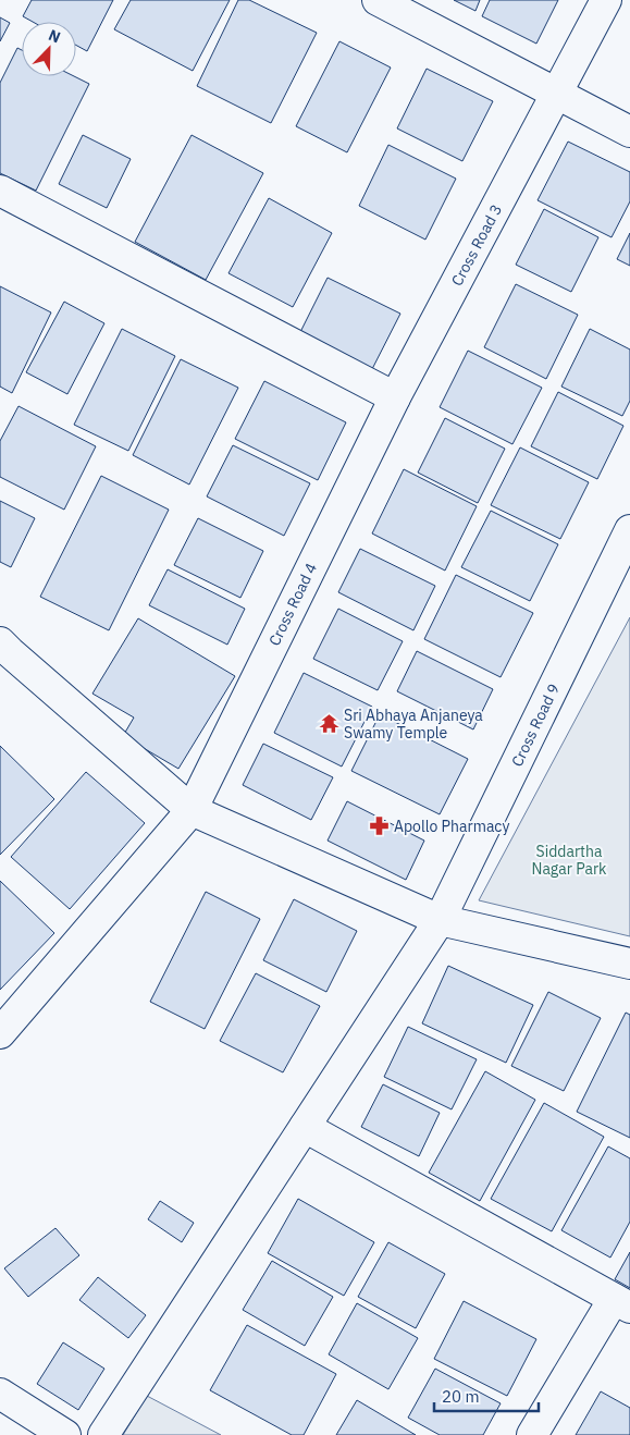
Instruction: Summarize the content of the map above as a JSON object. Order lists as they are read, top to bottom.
{
  "streets": {
    "street": ["Cross Road 3", "Cross Road 4", "Cross Road 9"]
  },
  "crossings": [
    ["Cross Road 3", "Cross Road 4"]
  ],
  "parks": ["Siddartha Nagar Park"],
  "places": {
    "temple": ["Sri Abhaya Anjaneya Swamy Temple"],
    "pharmacy": ["Apollo Pharmacy"]
  },
  "scale_bar": "20 m",
  "north": "top right"
}
